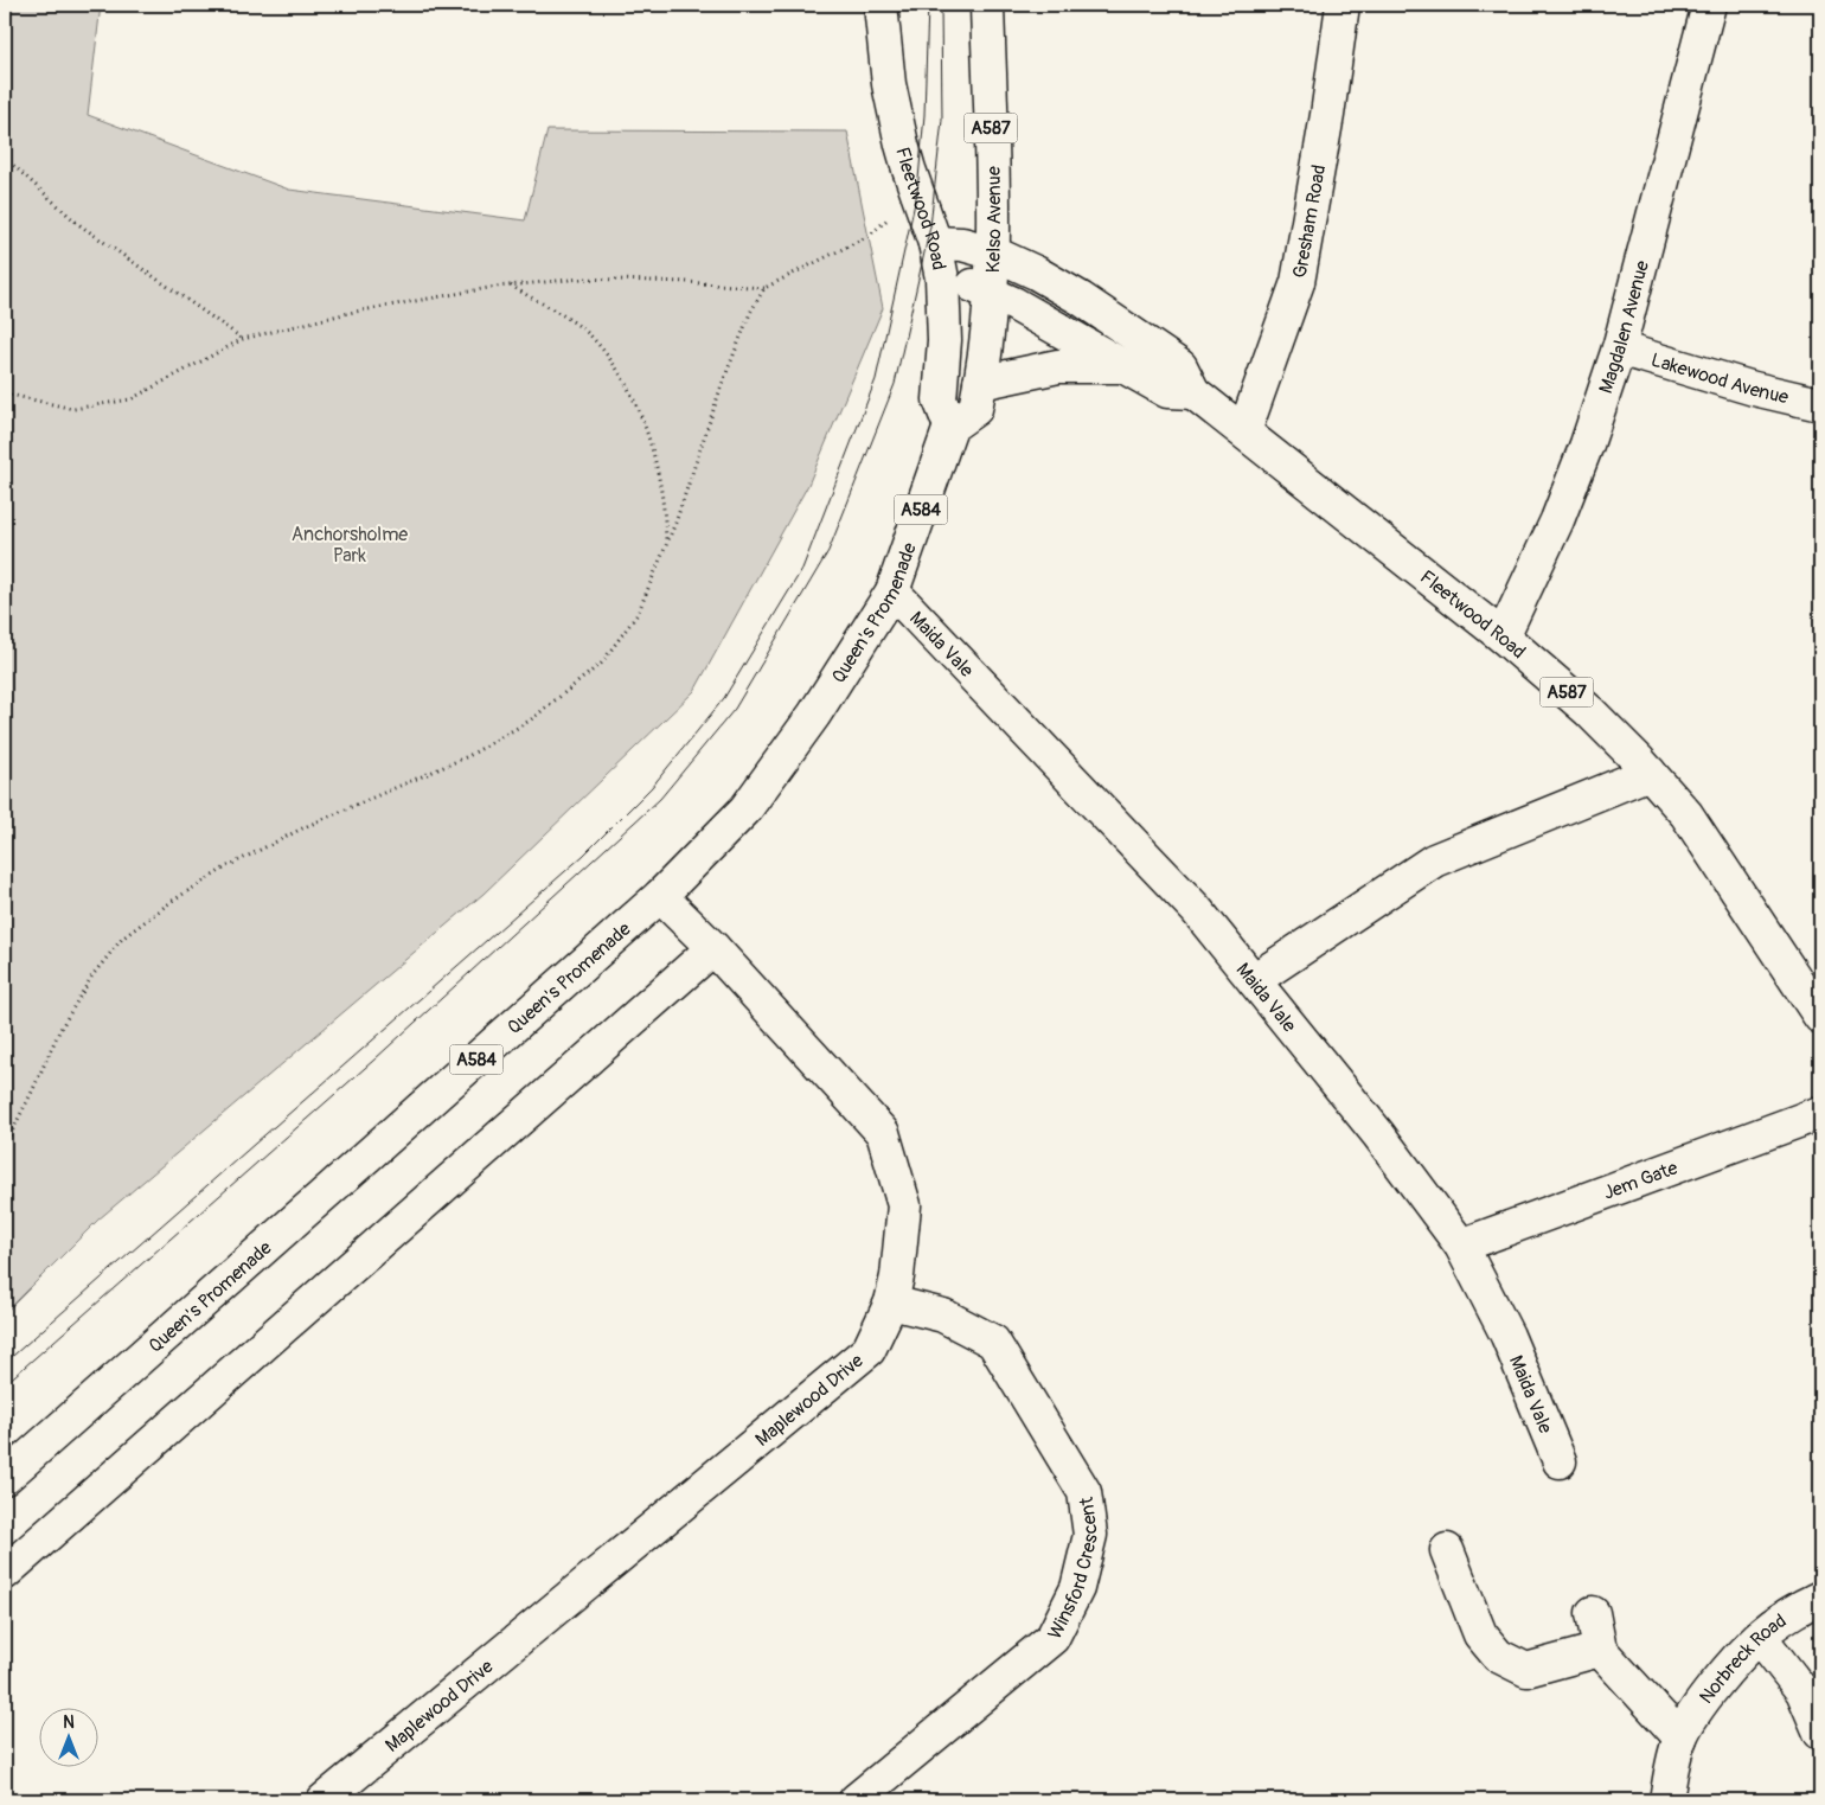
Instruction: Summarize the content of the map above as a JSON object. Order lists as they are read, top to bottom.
{
  "streets": {
    "street": [
      "A587",
      "Fleetwood Road",
      "Kelso Avenue",
      "Gresham Road",
      "Magdalen Avenue",
      "Lakewood Avenue",
      "A584",
      "Queen's Promenade",
      "Maida Vale",
      "Jem Gate",
      "Maplewood Drive",
      "Winsford Crescent",
      "Norbreck Road"
    ]
  },
  "crossings": [
    ["Fleetwood Road", "Kelso Avenue"],
    ["Fleetwood Road", "Gresham Road"],
    ["Fleetwood Road", "Magdalen Avenue"],
    ["Magdalen Avenue", "Lakewood Avenue"],
    ["Queen's Promenade", "Maida Vale"],
    ["Queen's Promenade", "Maplewood Drive"],
    ["Maida Vale", "Jem Gate"],
    ["Maplewood Drive", "Winsford Crescent"]
  ],
  "parks": ["Anchorsholme Park"],
  "north": "top"
}
